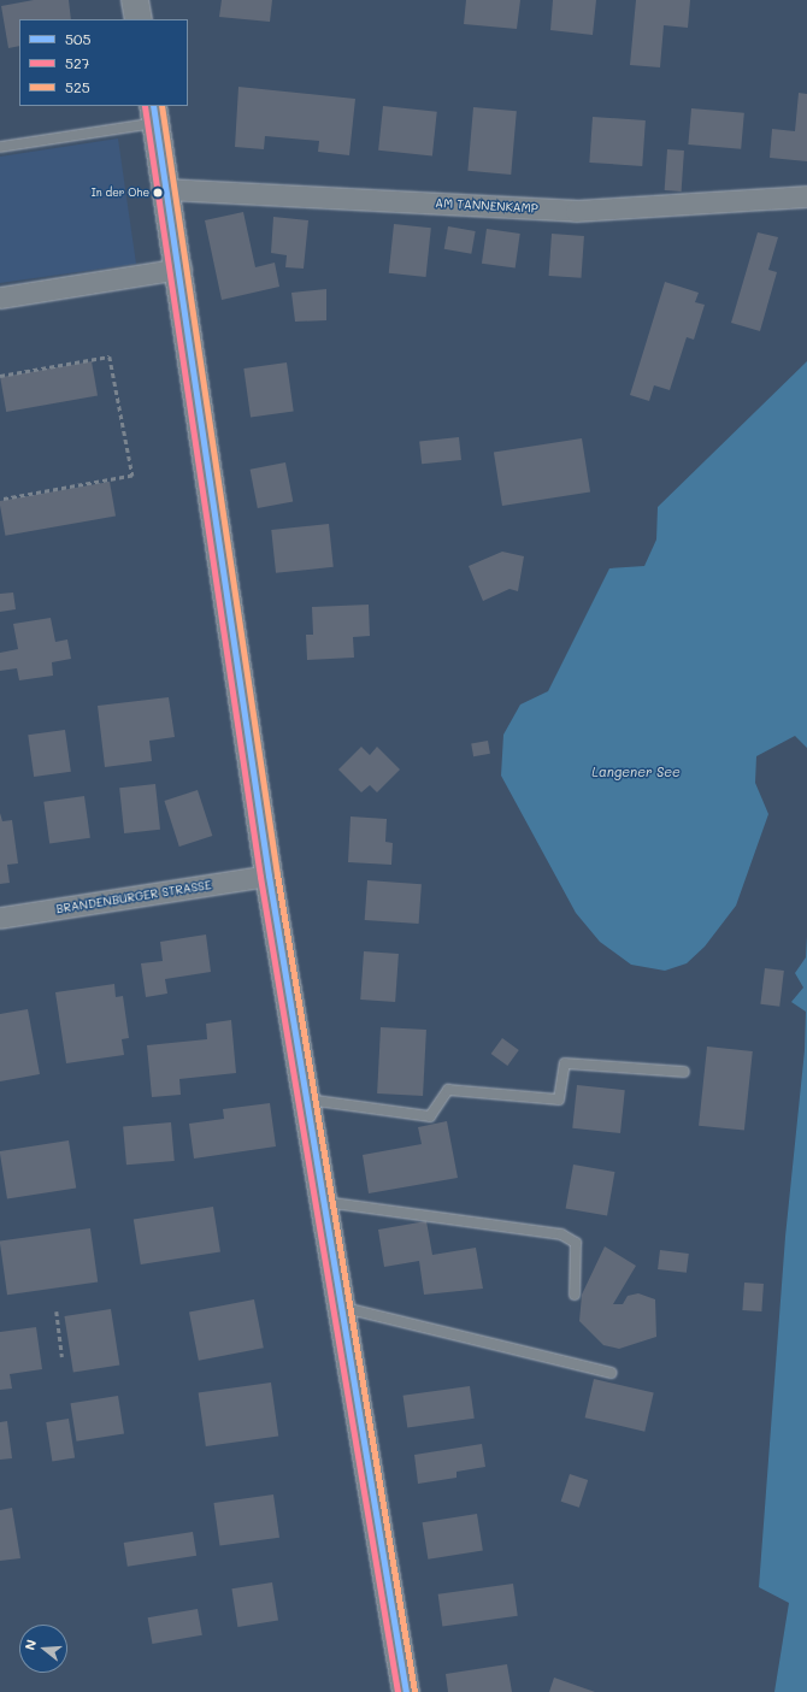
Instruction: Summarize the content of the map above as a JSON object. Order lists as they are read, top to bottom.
{
  "streets": {
    "street": ["AM TANNENKAMP", "BRANDENBURGER STRASSE"]
  },
  "water": ["Langener See"],
  "places": ["In der Ohe"],
  "lines": ["transit line 505", "transit line 527", "transit line 525"],
  "legend": ["505", "527", "525"],
  "north": "left"
}
